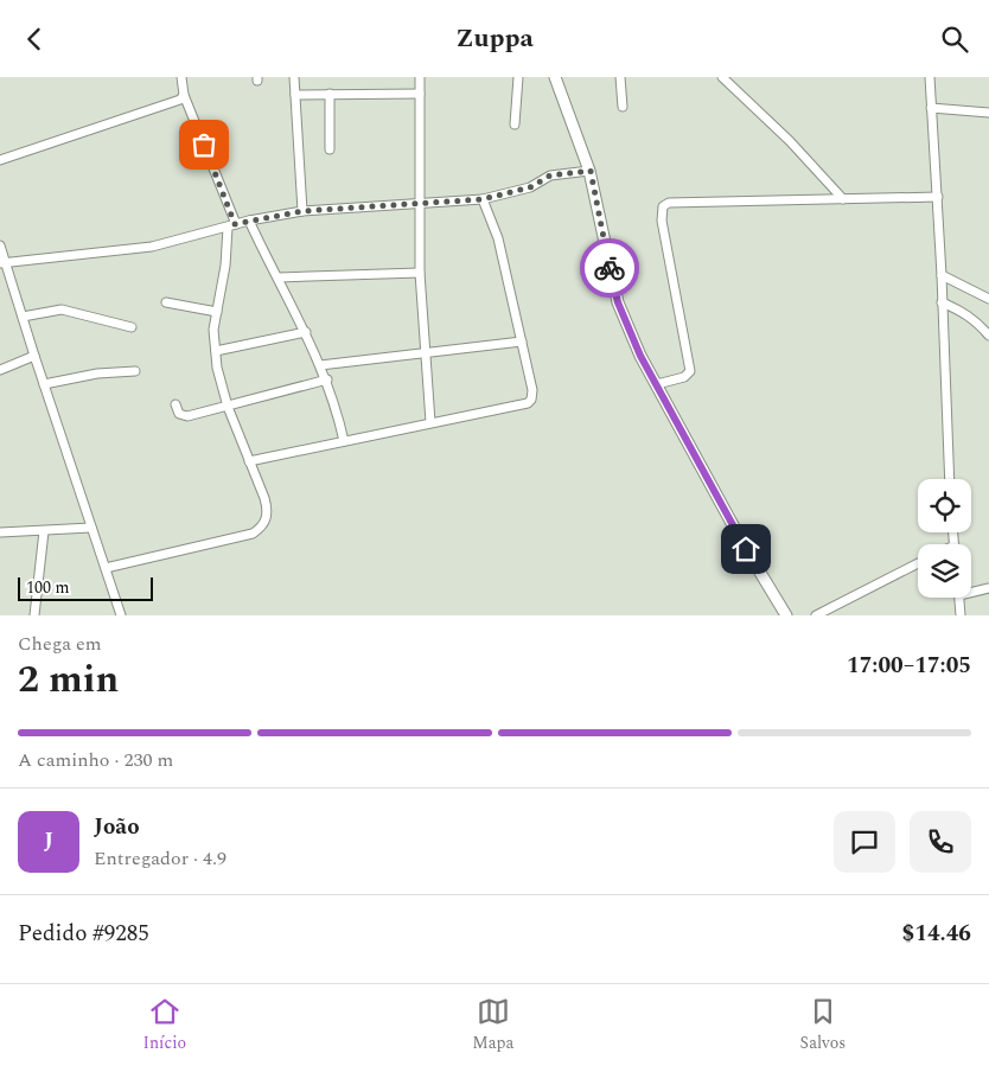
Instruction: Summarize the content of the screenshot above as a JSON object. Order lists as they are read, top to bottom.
{
  "scale_bar": "100 m",
  "page": {
    "header": "Zuppa",
    "scale": "100 m",
    "heading": ["2 min", "Chega em", "17:00–17:05"],
    "panel": [
      "João",
      "Entregador · 4.9",
      "Pedido #9285",
      "$14.46"
    ],
    "bar": "A caminho · 230 m",
    "round": "J",
    "tabs": ["Início", "Mapa", "Salvos"]
  }
}
